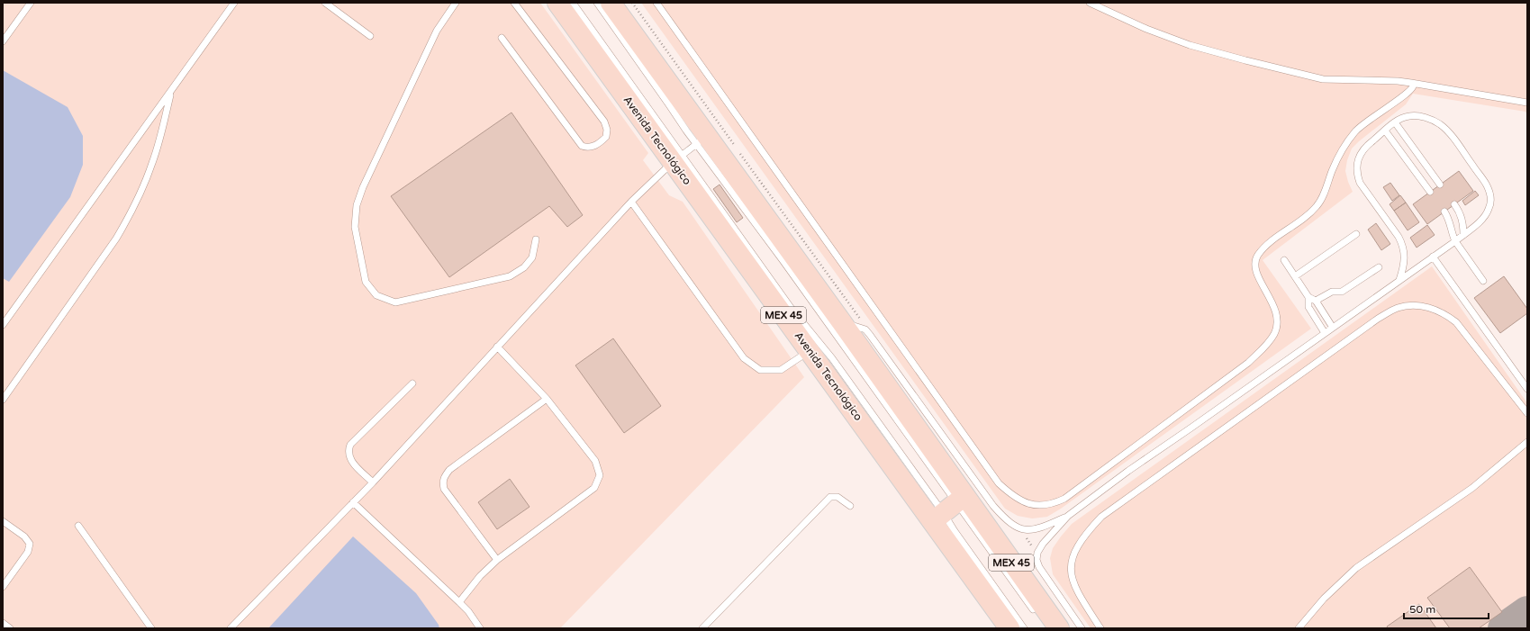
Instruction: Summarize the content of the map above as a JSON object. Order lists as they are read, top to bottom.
{
  "streets": {
    "main road": ["Avenida Tecnológico", "MEX 45"]
  },
  "scale_bar": "50 m"
}
